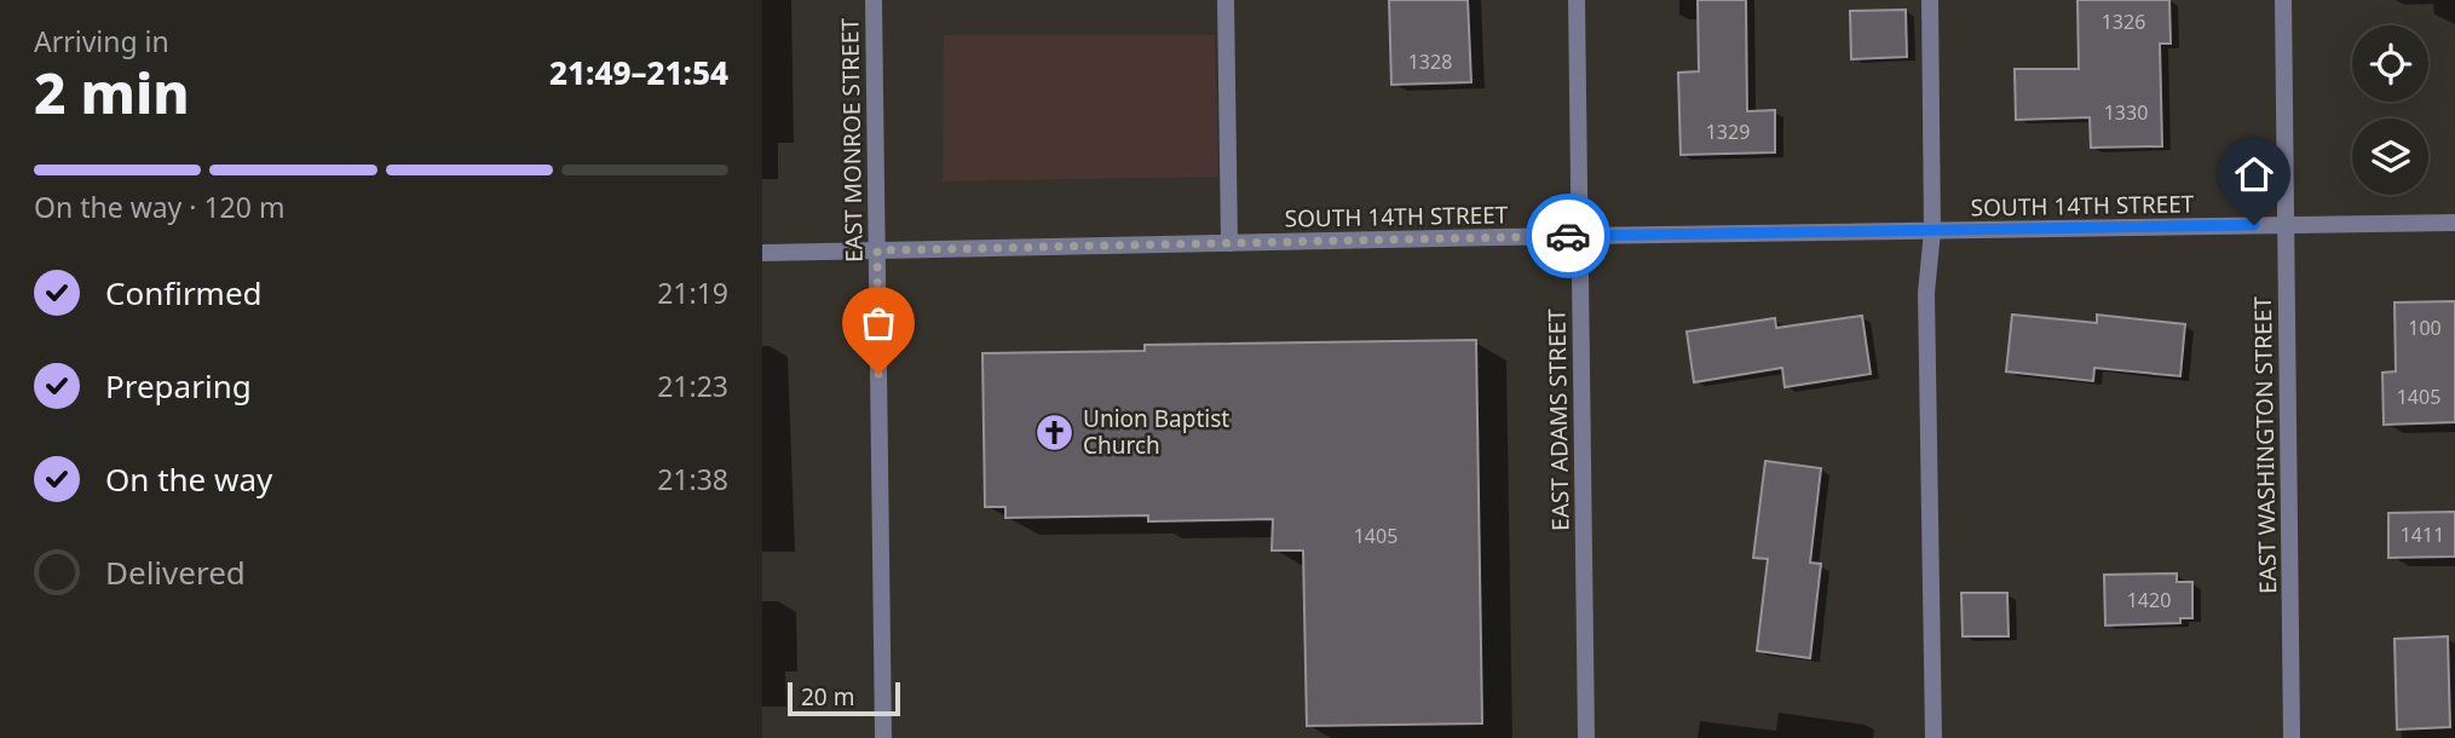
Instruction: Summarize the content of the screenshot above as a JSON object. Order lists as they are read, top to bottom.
{
  "streets": {
    "street": [
      "EAST MONROE STREET",
      "SOUTH 14TH STREET",
      "EAST ADAMS STREET",
      "EAST WASHINGTON STREET"
    ]
  },
  "crossings": [
    ["EAST MONROE STREET", "SOUTH 14TH STREET"],
    ["SOUTH 14TH STREET", "EAST ADAMS STREET"],
    ["SOUTH 14TH STREET", "EAST WASHINGTON STREET"]
  ],
  "places": {
    "church": ["Union Baptist Church"]
  },
  "house_numbers": [
    "1326",
    "1328",
    "1330",
    "1329",
    "100",
    "1405",
    "1411",
    "1405",
    "1420"
  ],
  "scale_bar": "20 m",
  "page": {
    "heading": ["2 min", "Arriving in", "21:49–21:54"],
    "bar": "On the way · 120 m",
    "list": [
      ["Confirmed", "21:19"],
      ["Preparing", "21:23"],
      ["On the way", "21:38"],
      "Delivered"
    ],
    "scale": "20 m"
  }
}
